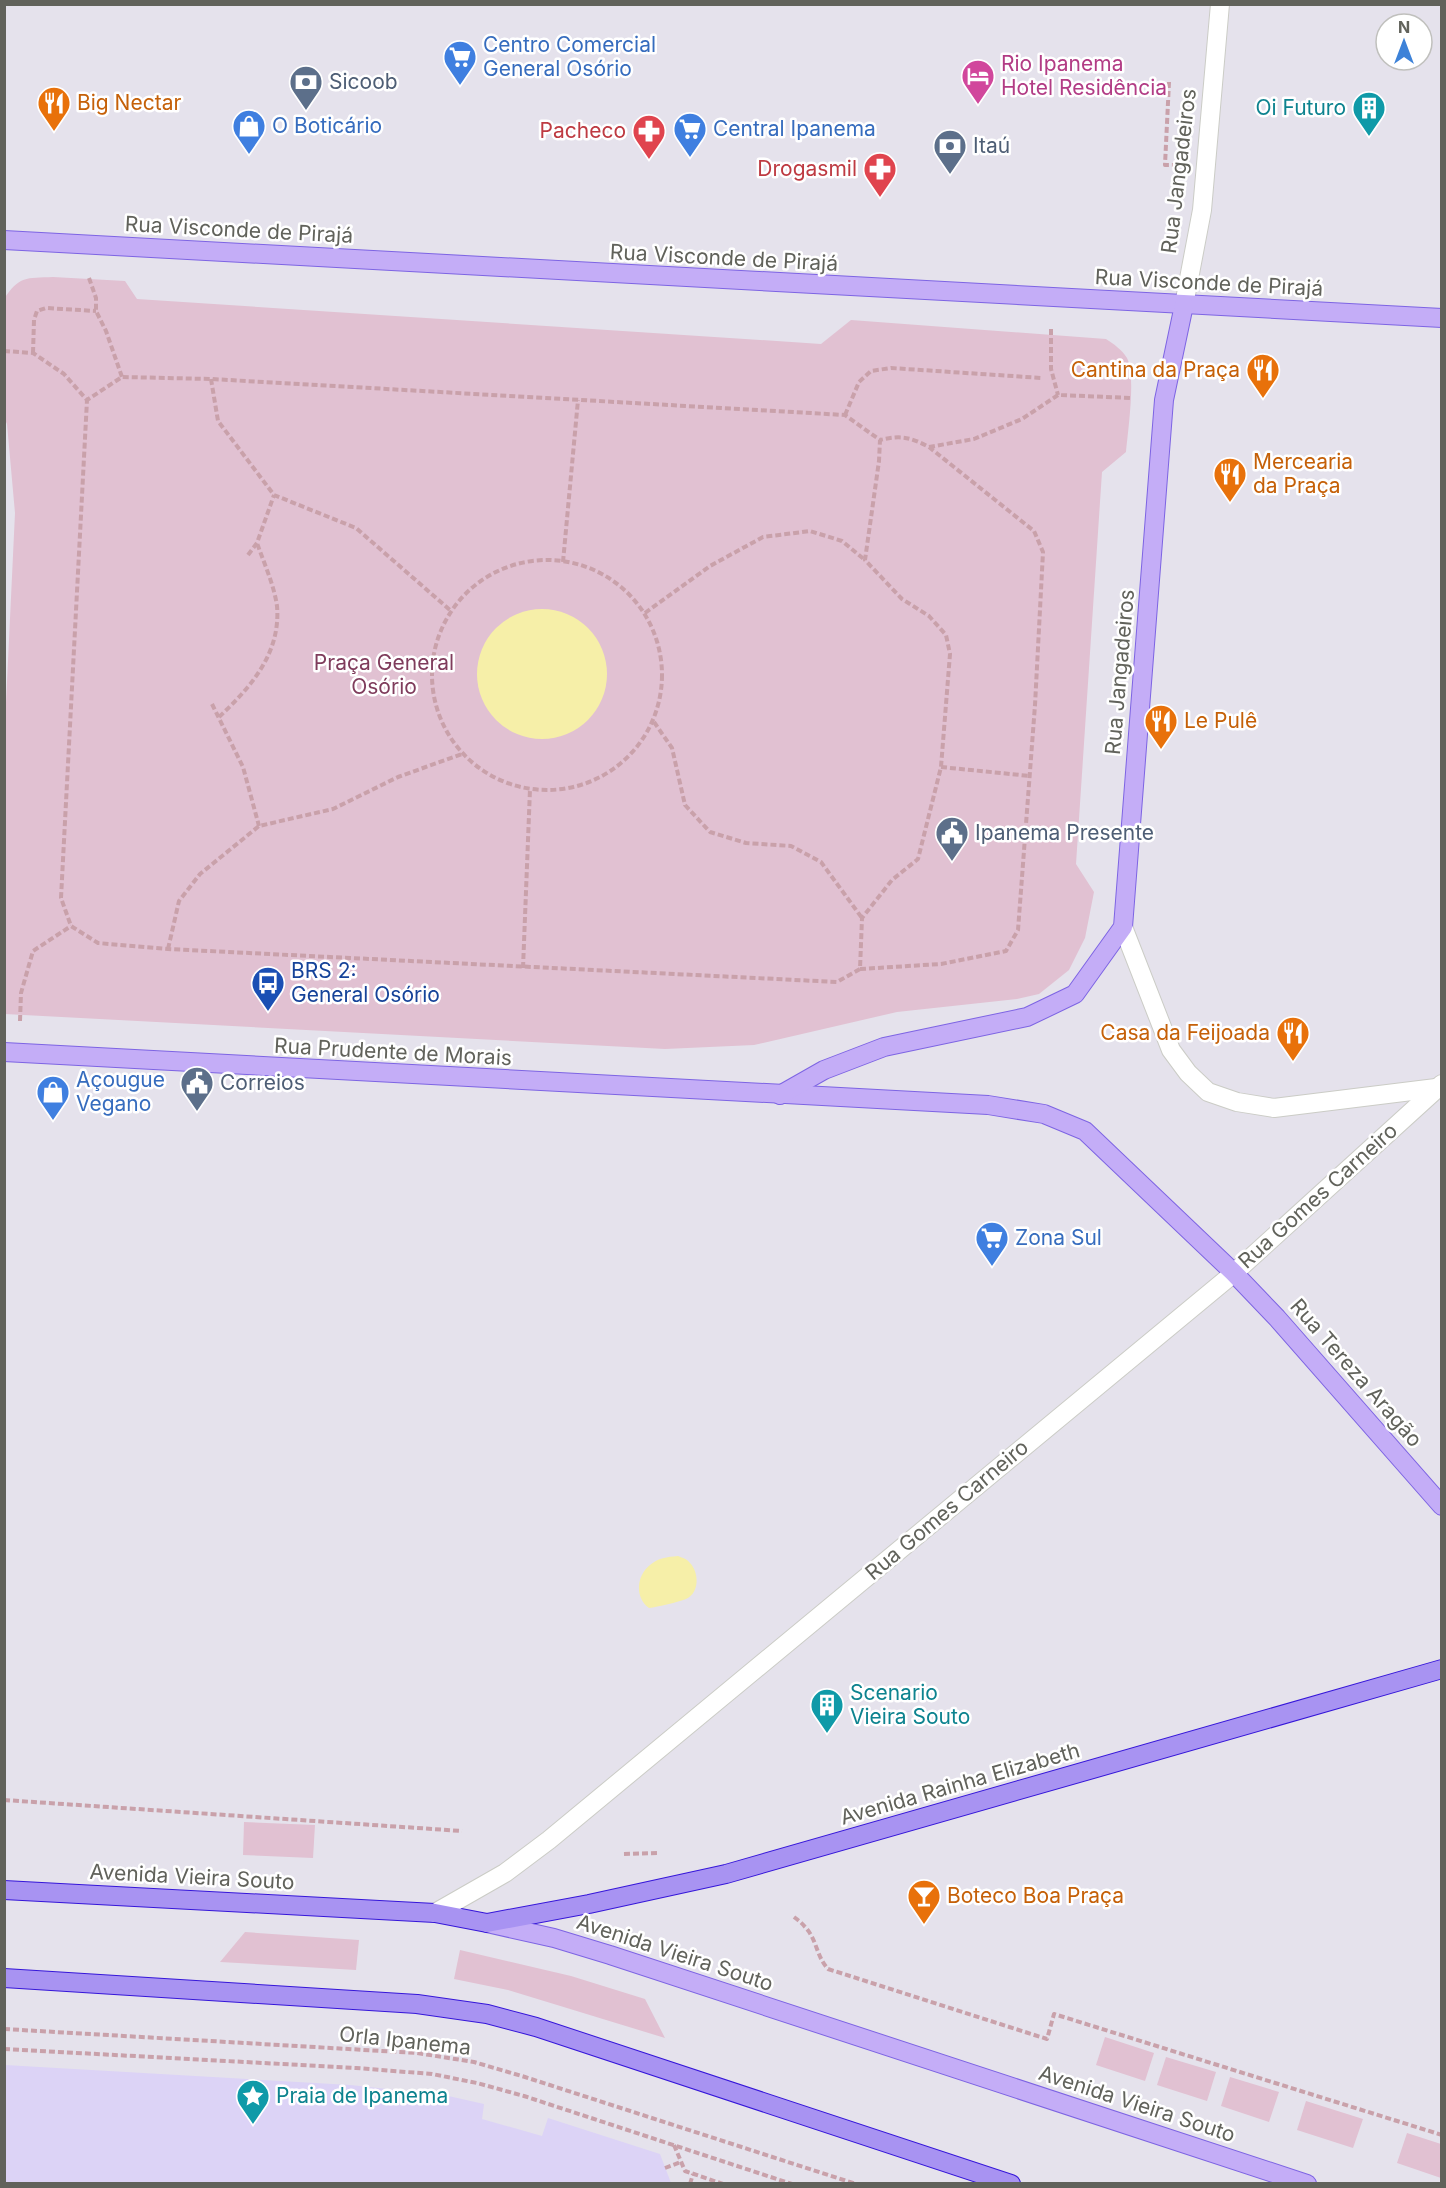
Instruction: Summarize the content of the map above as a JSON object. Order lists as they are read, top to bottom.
{
  "streets": {
    "highway": ["Avenida Rainha Elizabeth", "Avenida Vieira Souto"],
    "main road": [
      "Rua Jangadeiros",
      "Rua Visconde de Pirajá",
      "Rua Prudente de Morais",
      "Rua Tereza Aragão"
    ],
    "street": ["Rua Gomes Carneiro"],
    "path": ["Orla Ipanema"]
  },
  "crossings": [
    ["Rua Jangadeiros", "Rua Visconde de Pirajá"],
    ["Rua Jangadeiros", "Rua Gomes Carneiro"],
    ["Rua Prudente de Morais", "Rua Gomes Carneiro"],
    ["Rua Prudente de Morais", "Rua Tereza Aragão"],
    ["Rua Gomes Carneiro", "Rua Tereza Aragão"],
    ["Rua Gomes Carneiro", "Avenida Vieira Souto"],
    ["Avenida Rainha Elizabeth", "Avenida Vieira Souto"]
  ],
  "parks": ["Praça General Osório"],
  "places": {
    "supermarket": ["Centro Comercial General Osório", "Central Ipanema", "Zona Sul"],
    "hotel": ["Rio Ipanema Hotel Residência"],
    "bank": ["Sicoob", "Itaú"],
    "restaurant": [
      "Big Nectar",
      "Cantina da Praça",
      "Mercearia da Praça",
      "Le Pulê",
      "Casa da Feijoada"
    ],
    "building": ["Oi Futuro", "Scenario Vieira Souto"],
    "shop": ["O Boticário", "Açougue Vegano"],
    "pharmacy": ["Pacheco", "Drogasmil"],
    "public building": ["Ipanema Presente", "Correios"],
    "bus stop": ["BRS 2: General Osório"],
    "bar": ["Boteco Boa Praça"],
    "place": ["Praia de Ipanema"]
  },
  "north": "top"
}
